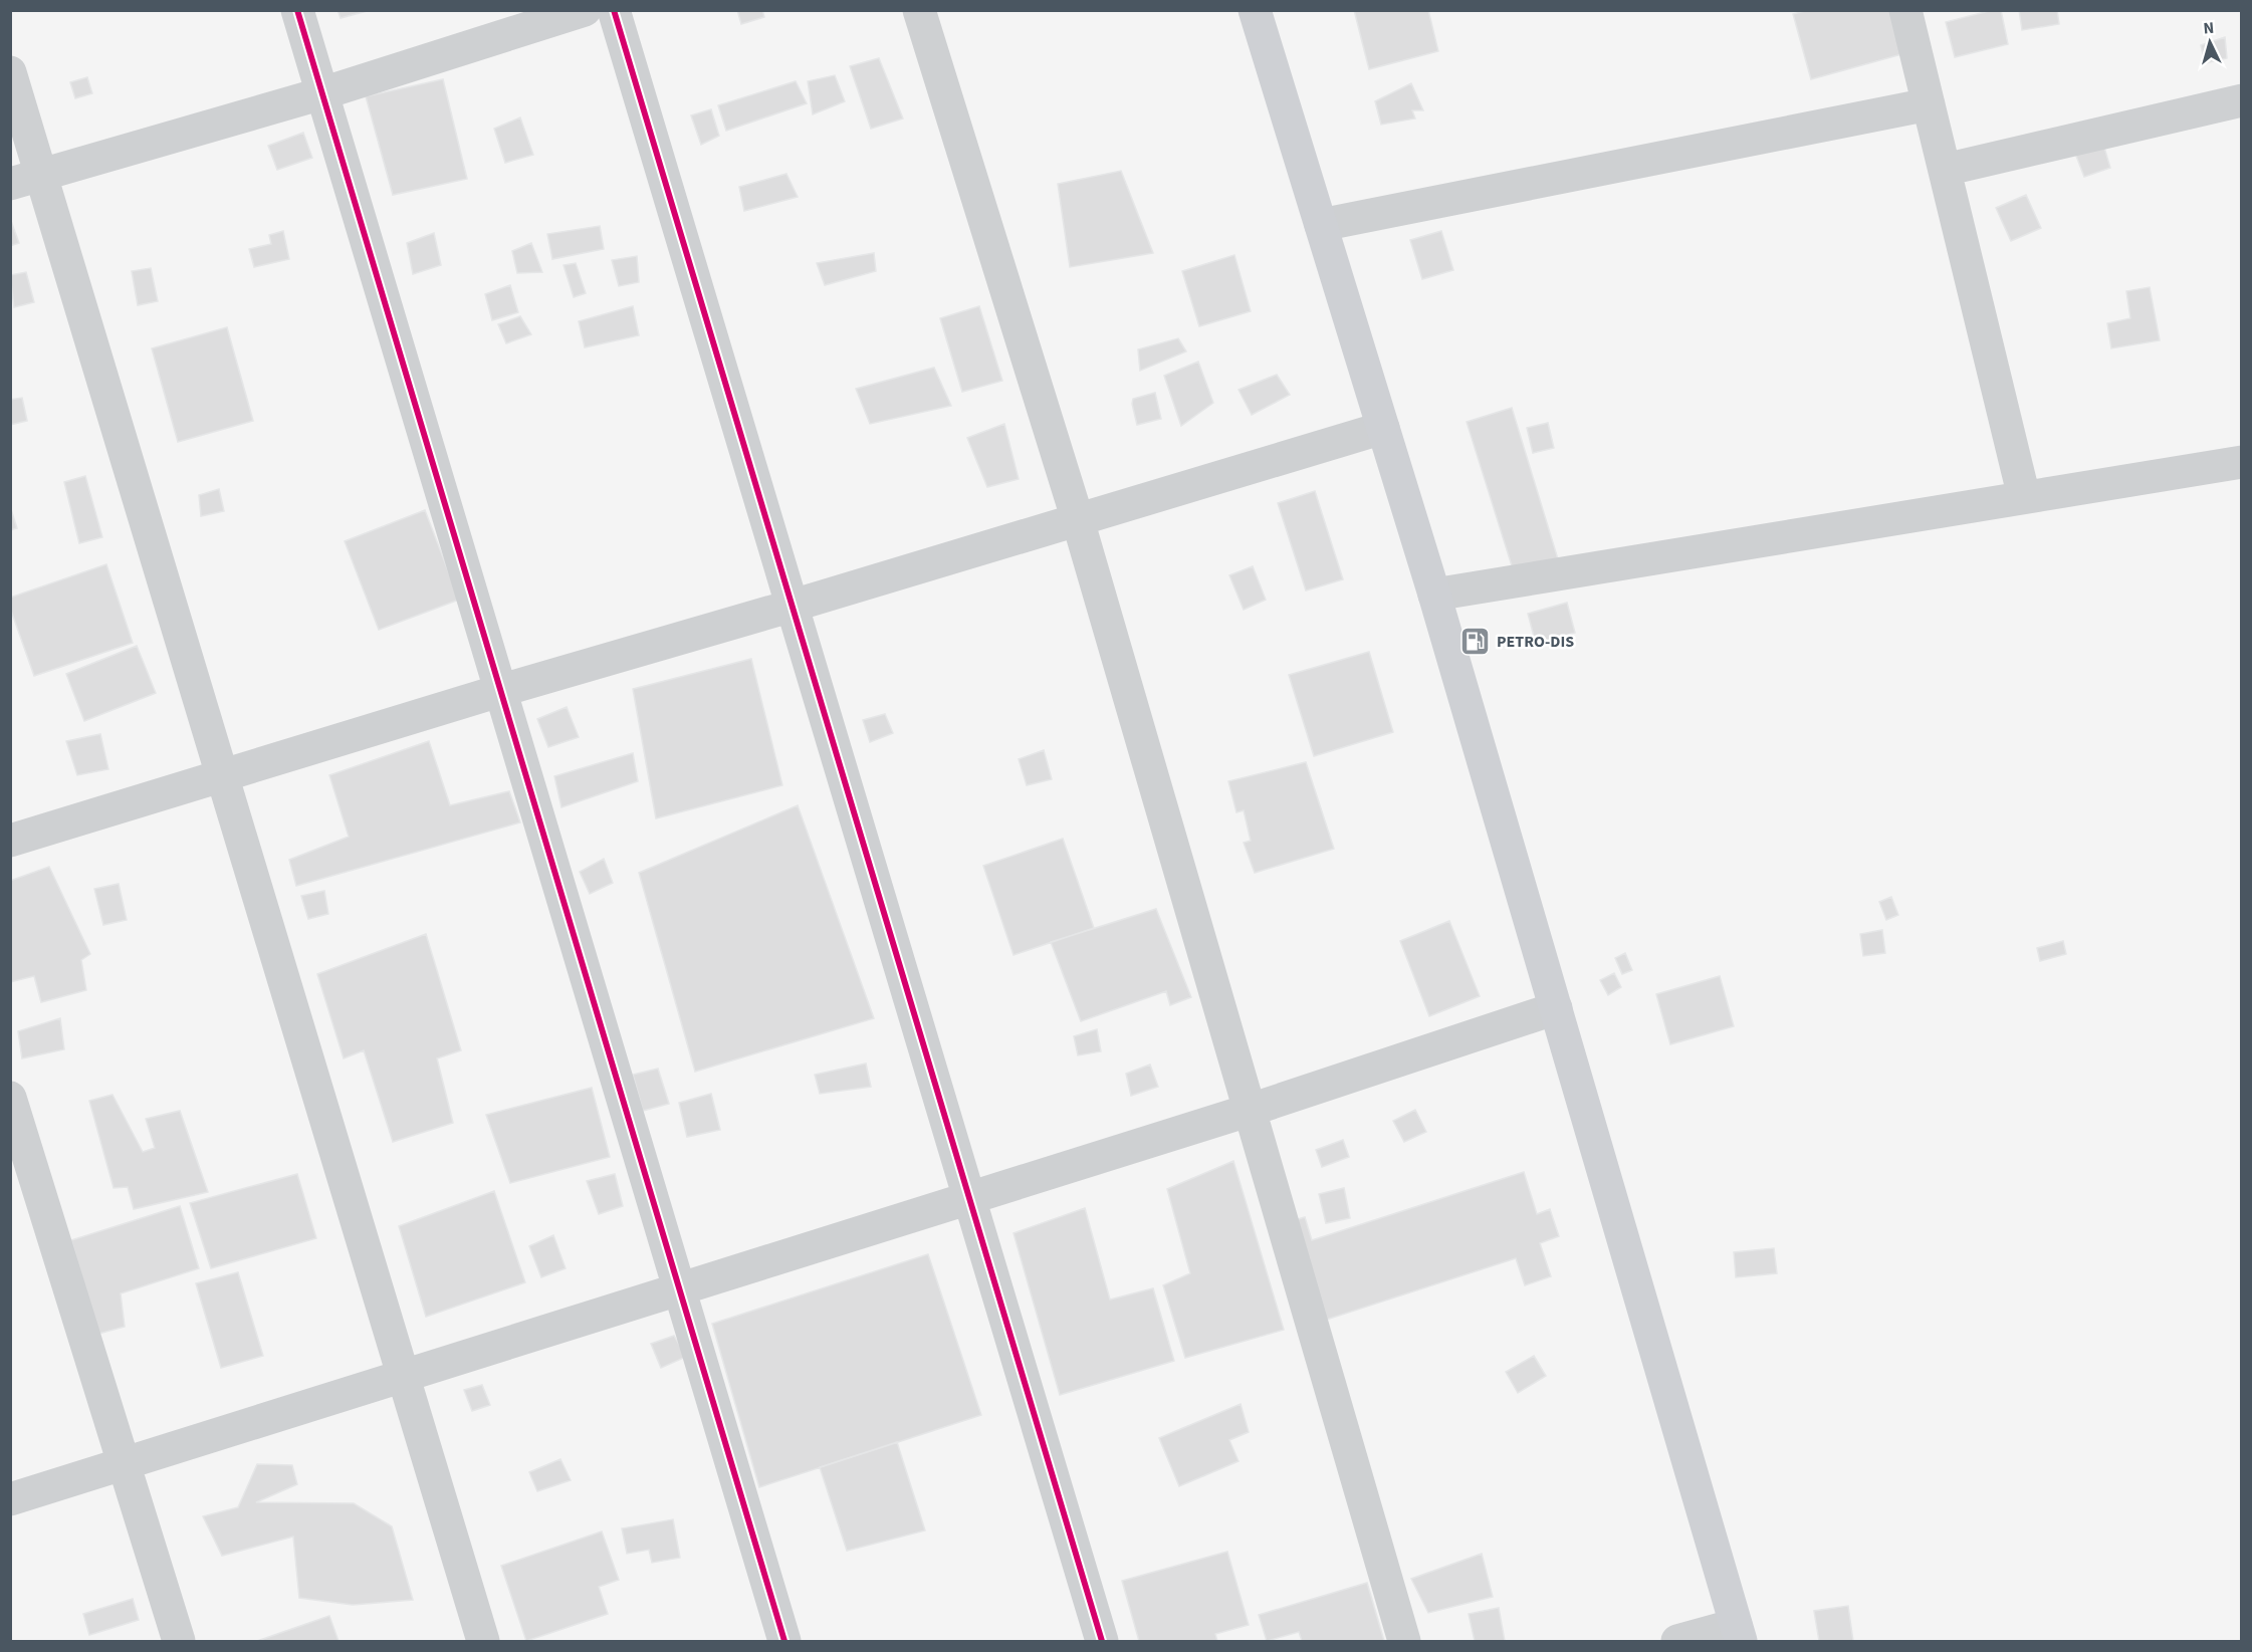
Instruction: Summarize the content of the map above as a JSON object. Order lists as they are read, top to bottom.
{
  "places": {
    "fuel station": ["PETRO-DIS"]
  },
  "north": "top"
}
